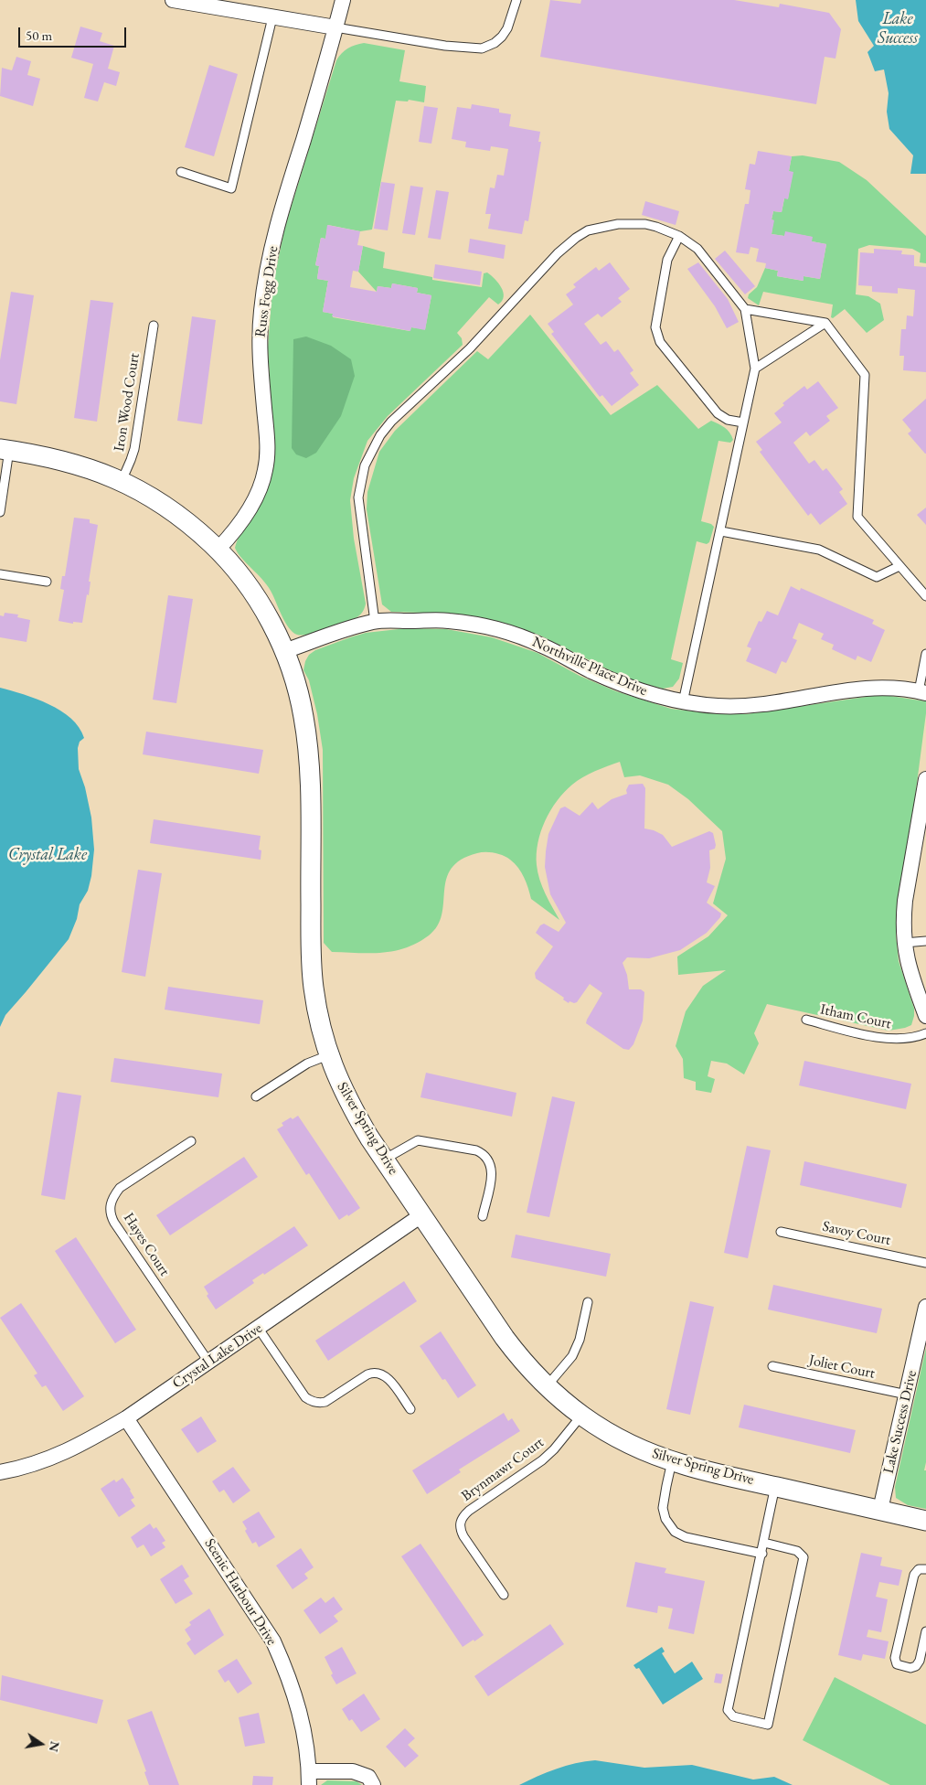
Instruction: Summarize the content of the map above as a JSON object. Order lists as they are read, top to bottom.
{
  "streets": {
    "street": [
      "Russ Fogg Drive",
      "Northville Place Drive",
      "Silver Spring Drive",
      "Crystal Lake Drive",
      "Lake Success Drive",
      "Scenic Harbour Drive"
    ],
    "lane": [
      "Iron Wood Court",
      "Itham Court",
      "Savoy Court",
      "Hayes Court",
      "Joliet Court",
      "Brynmawr Court"
    ]
  },
  "crossings": [
    ["Russ Fogg Drive", "Silver Spring Drive"],
    ["Iron Wood Court", "Silver Spring Drive"],
    ["Northville Place Drive", "Silver Spring Drive"],
    ["Silver Spring Drive", "Crystal Lake Drive"],
    ["Silver Spring Drive", "Lake Success Drive"],
    ["Silver Spring Drive", "Brynmawr Court"],
    ["Hayes Court", "Crystal Lake Drive"],
    ["Crystal Lake Drive", "Scenic Harbour Drive"],
    ["Joliet Court", "Lake Success Drive"]
  ],
  "water": ["Lake Success", "Crystal Lake"],
  "scale_bar": "50 m",
  "north": "right"
}
